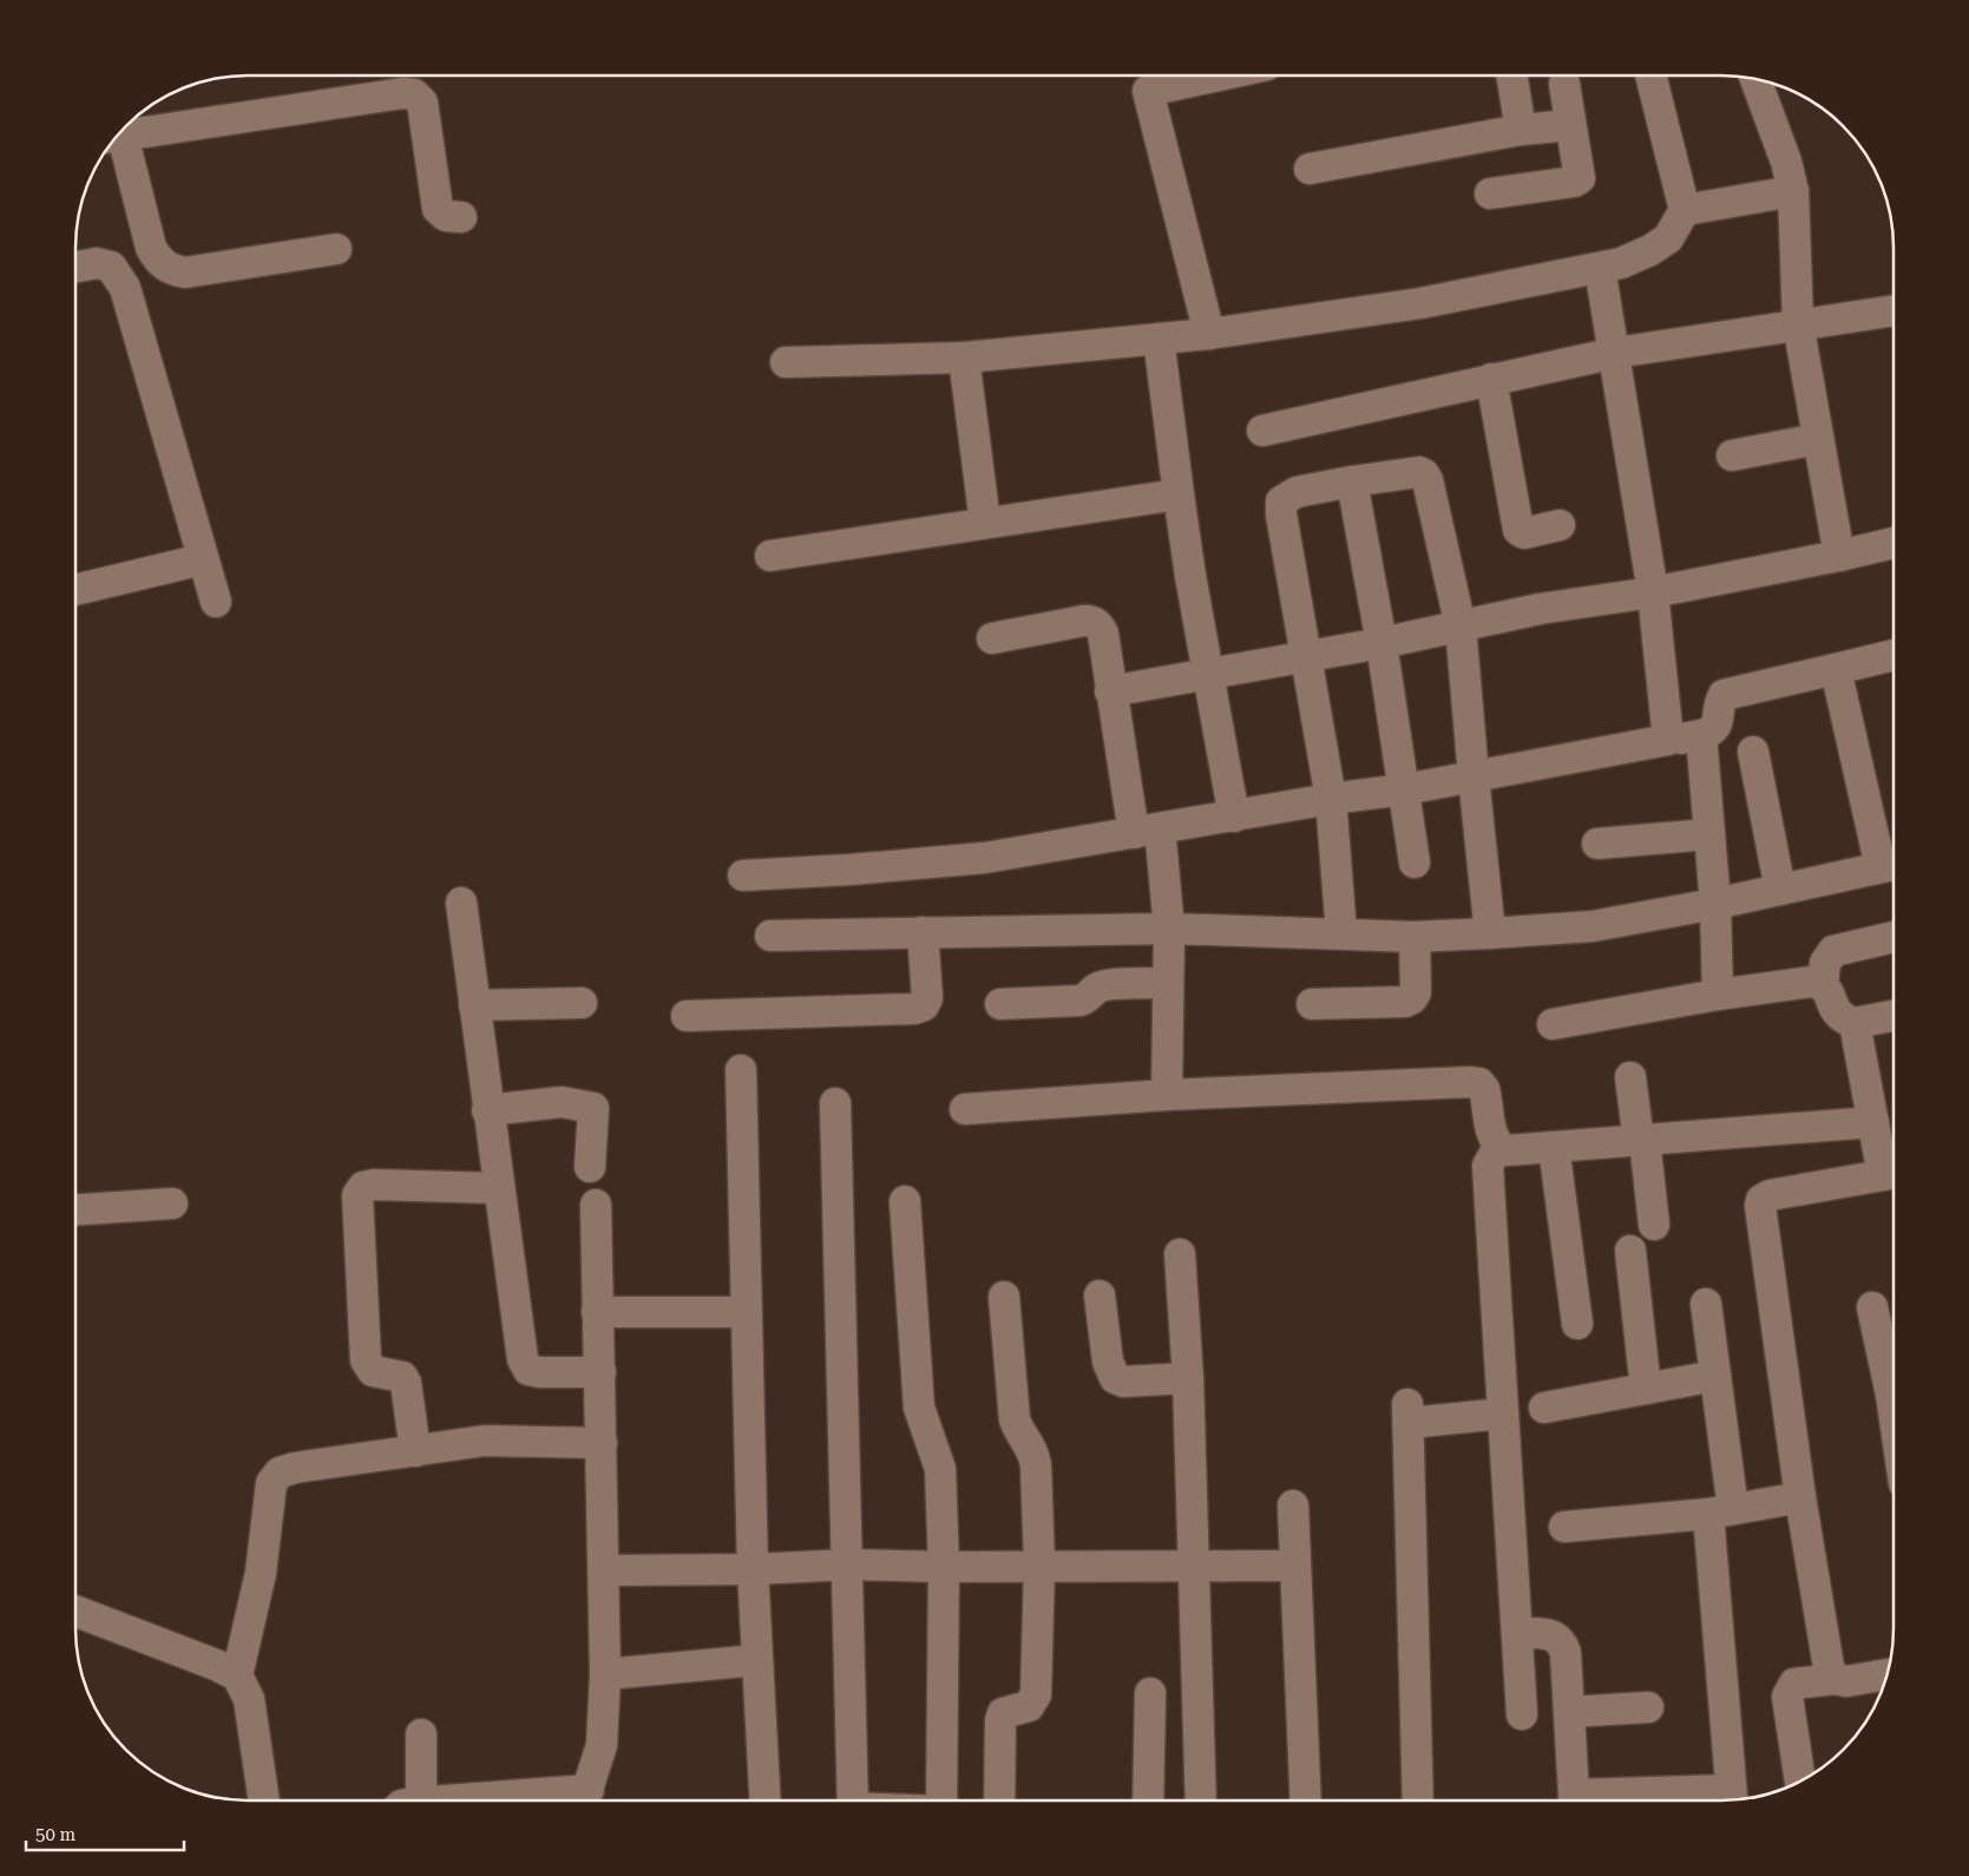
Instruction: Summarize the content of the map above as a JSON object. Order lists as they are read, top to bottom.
{
  "scale_bar": "50 m"
}
